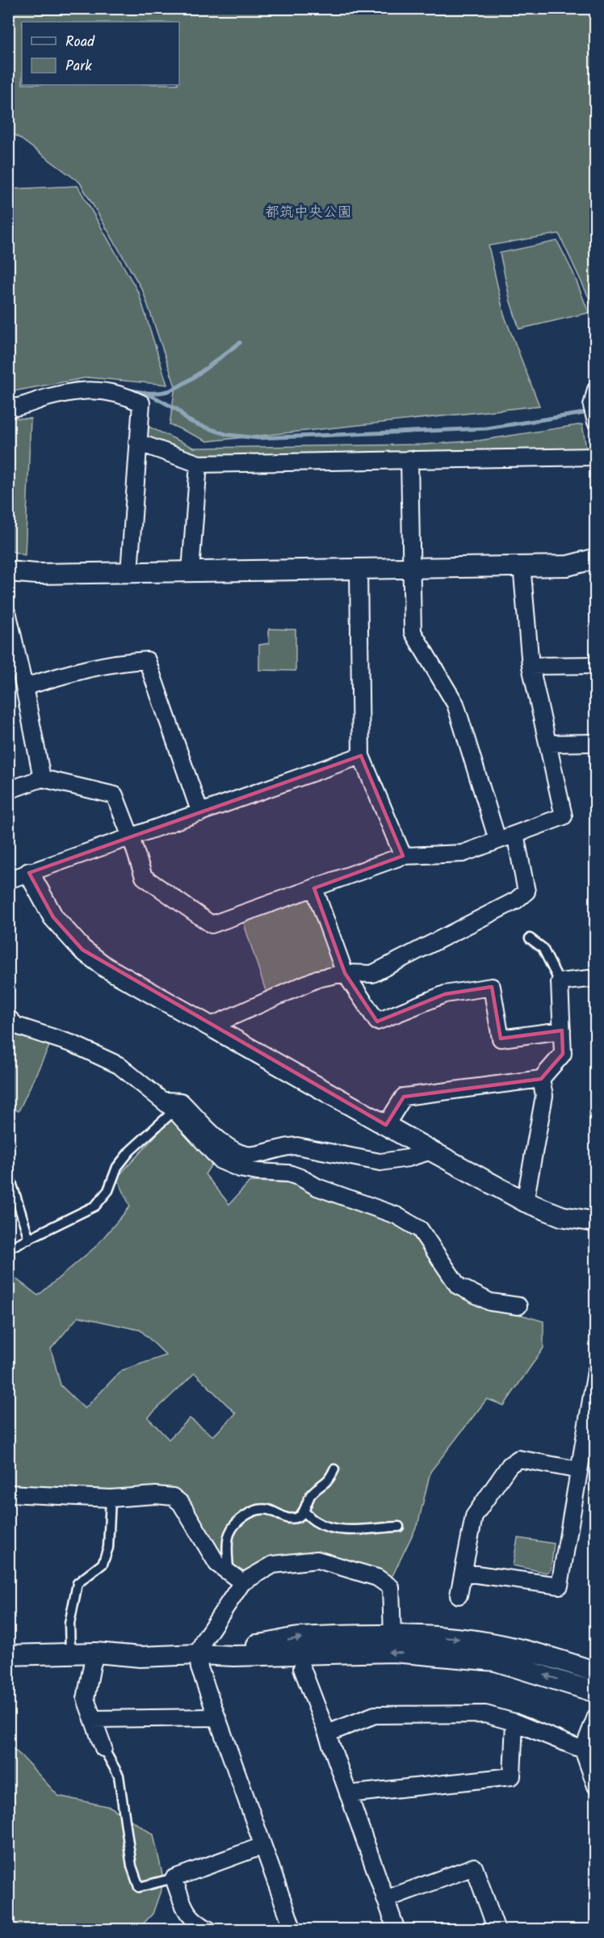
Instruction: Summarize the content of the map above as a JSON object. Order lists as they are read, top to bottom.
{
  "parks": ["都筑中央公園"],
  "legend": ["Road", "Park"]
}
